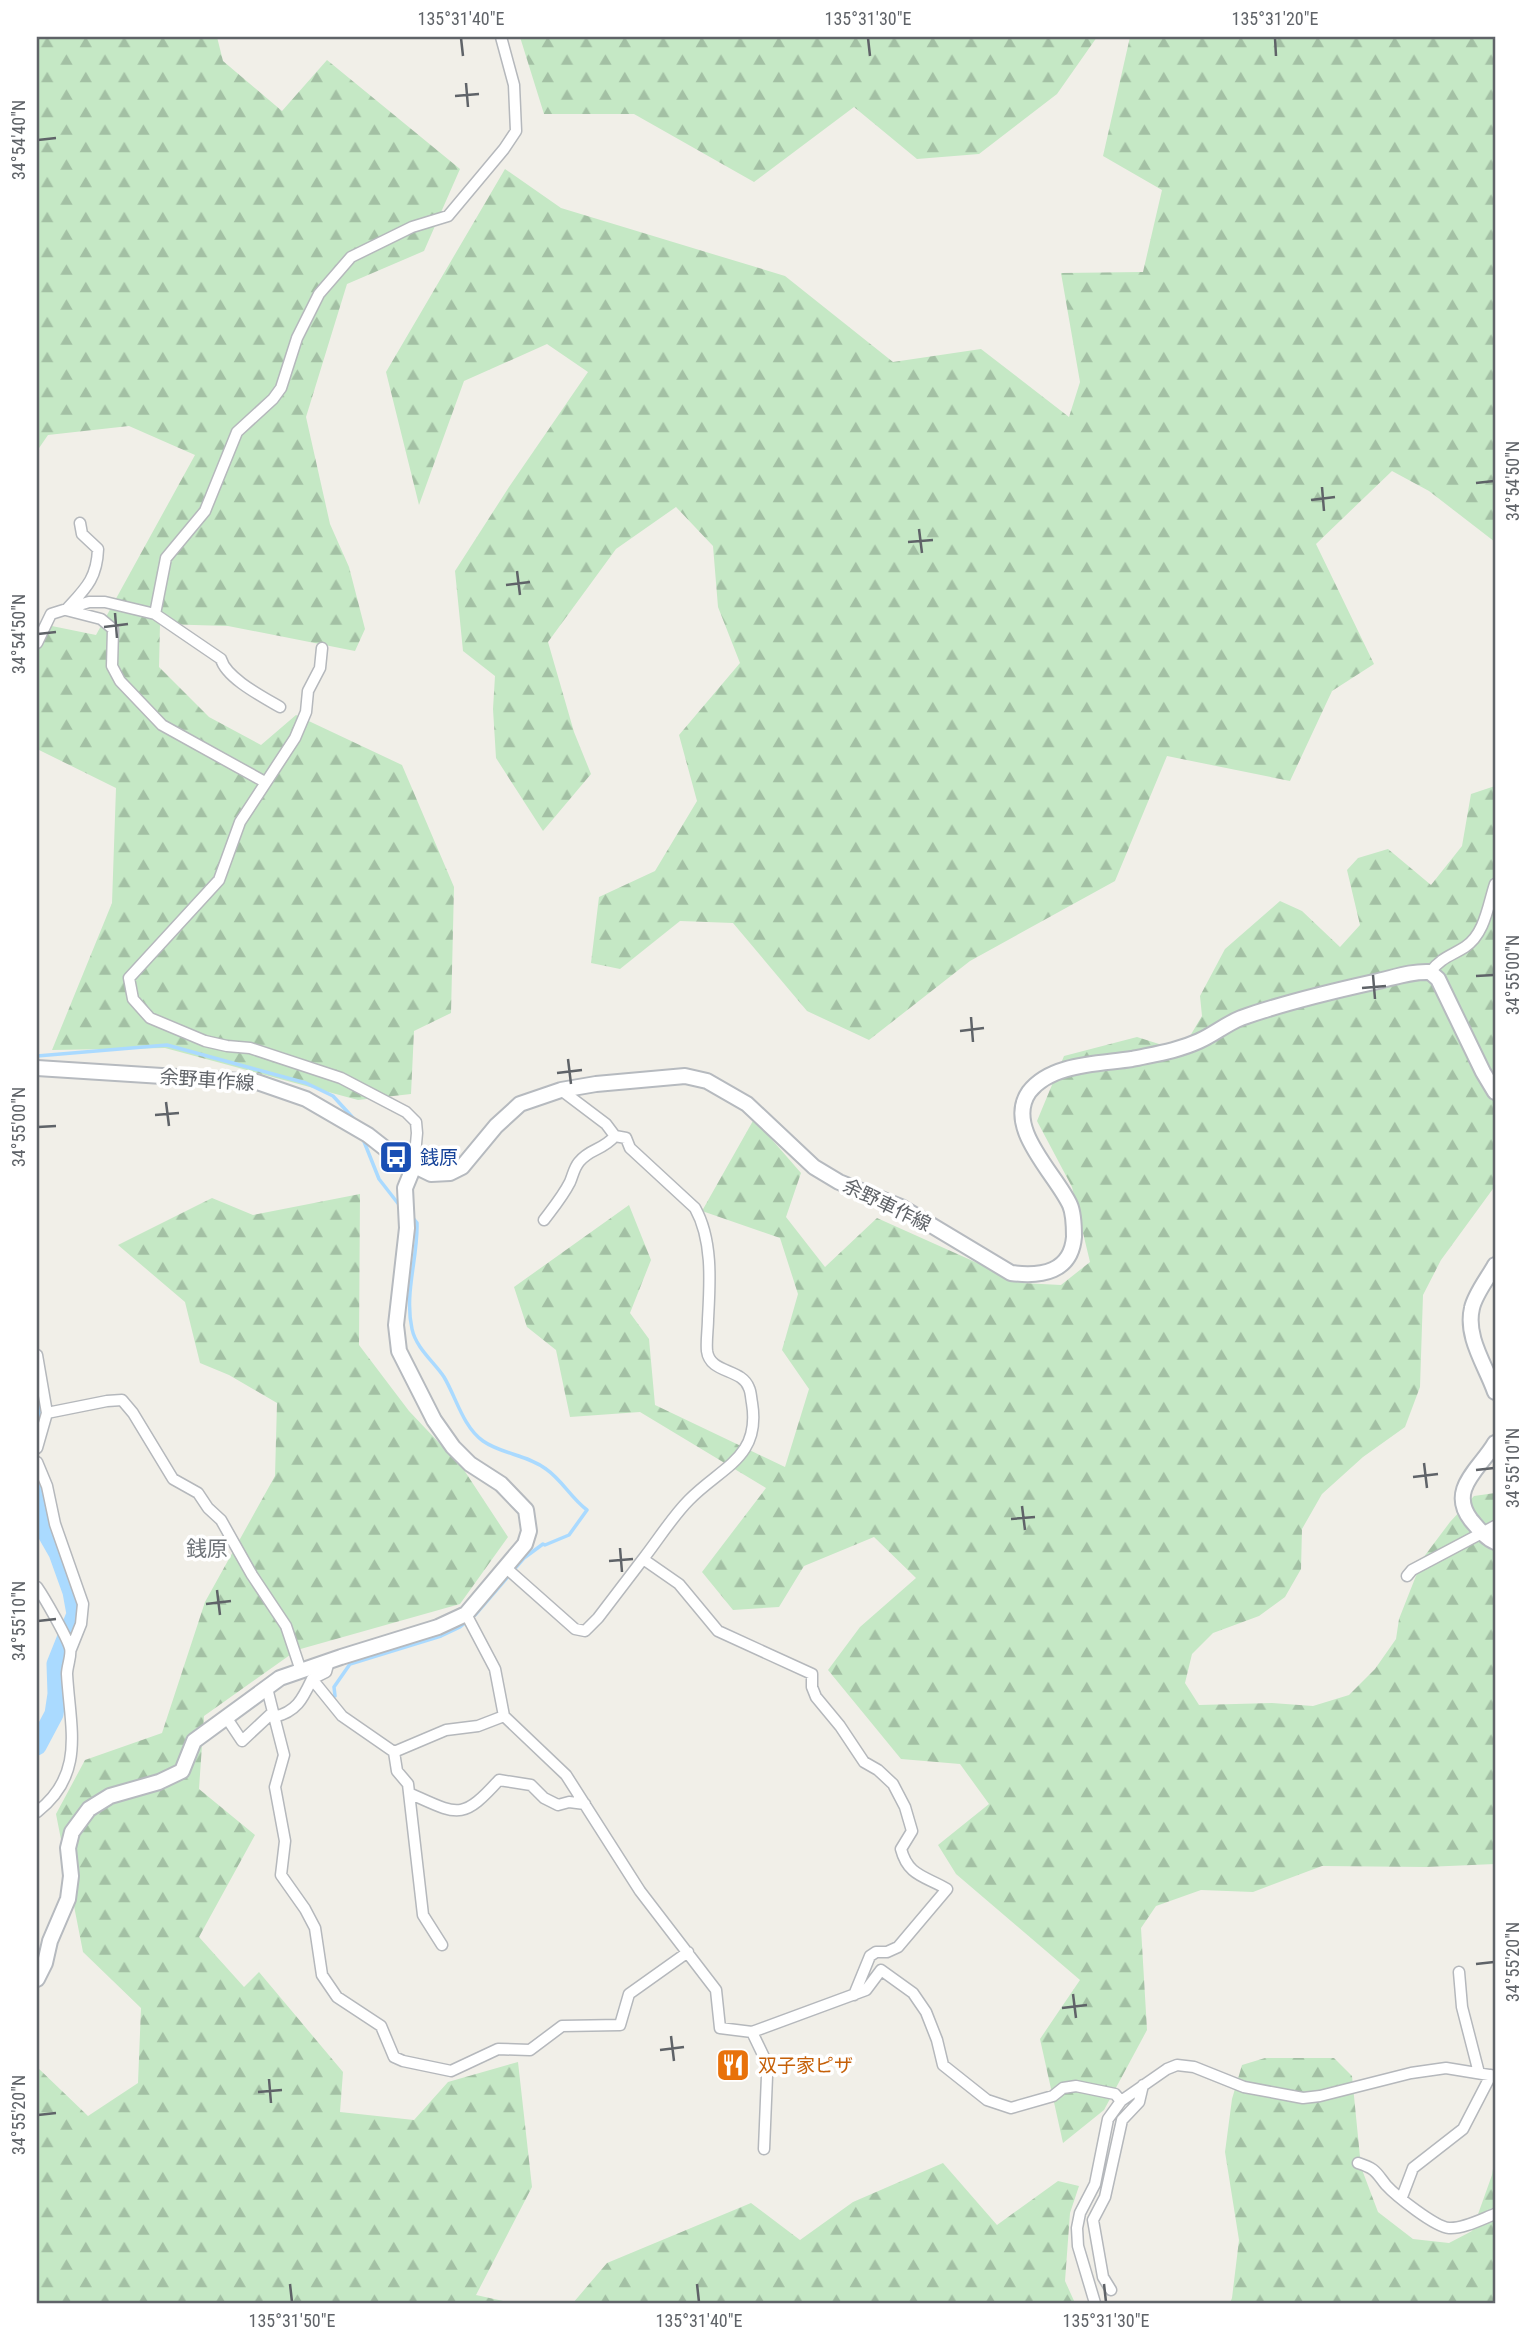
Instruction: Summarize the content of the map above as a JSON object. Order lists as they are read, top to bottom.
{
  "streets": {
    "main road": ["余野車作線"]
  },
  "districts": ["銭原"],
  "places": {
    "bus stop": ["銭原"],
    "restaurant": ["双子家ピザ"]
  },
  "coordinates": [
    "135°31'40\"E",
    "135°31'30\"E",
    "135°31'20\"E",
    "34°54'40\"N",
    "34°54'50\"N",
    "34°55'00\"N",
    "34°55'10\"N",
    "34°55'20\"N",
    "135°31'50\"E"
  ]
}
